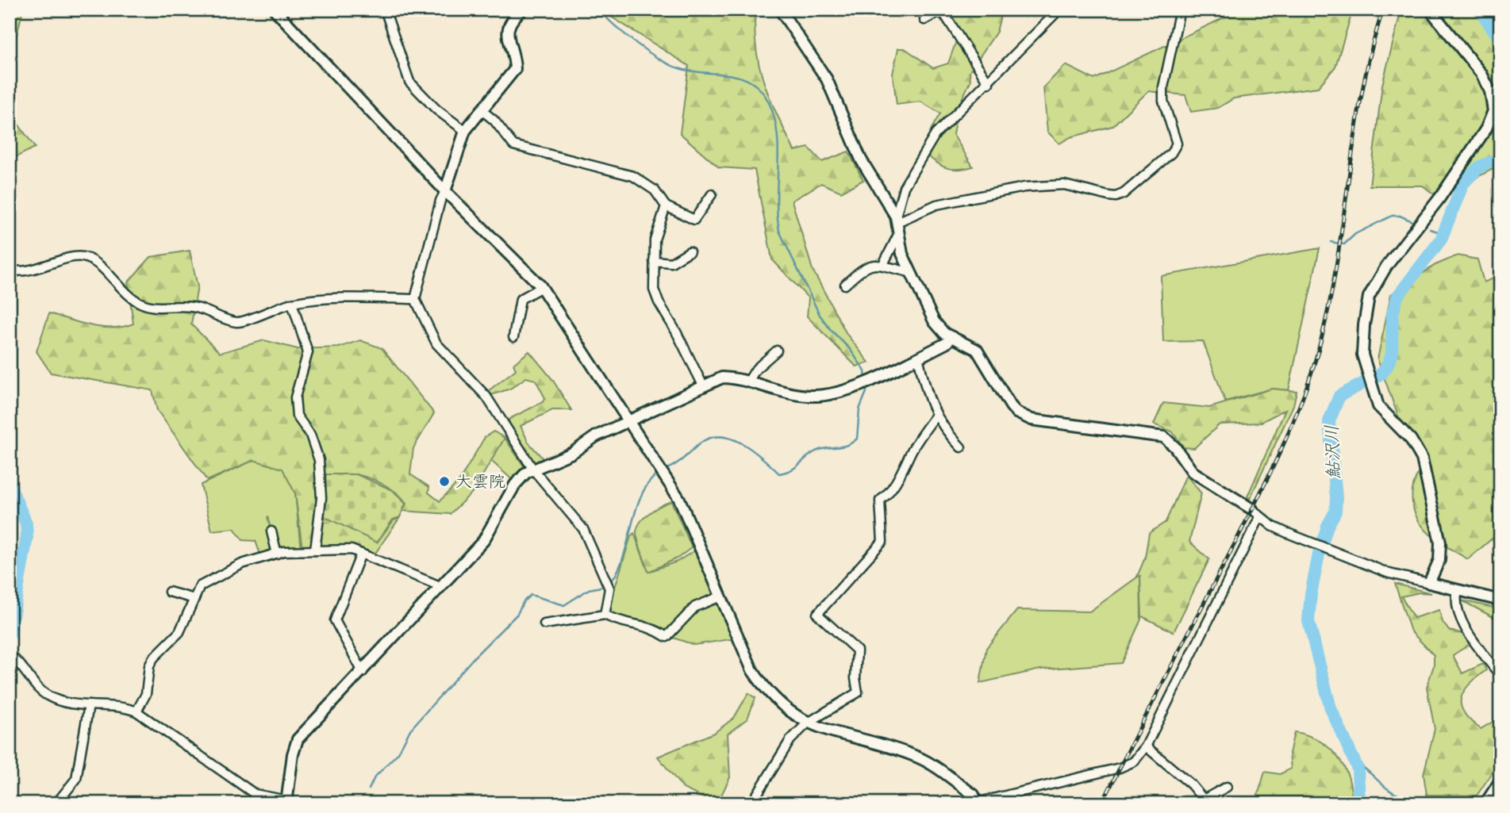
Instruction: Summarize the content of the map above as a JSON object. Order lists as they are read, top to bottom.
{
  "water": ["鮎沢川"],
  "places": ["大雲院"]
}
